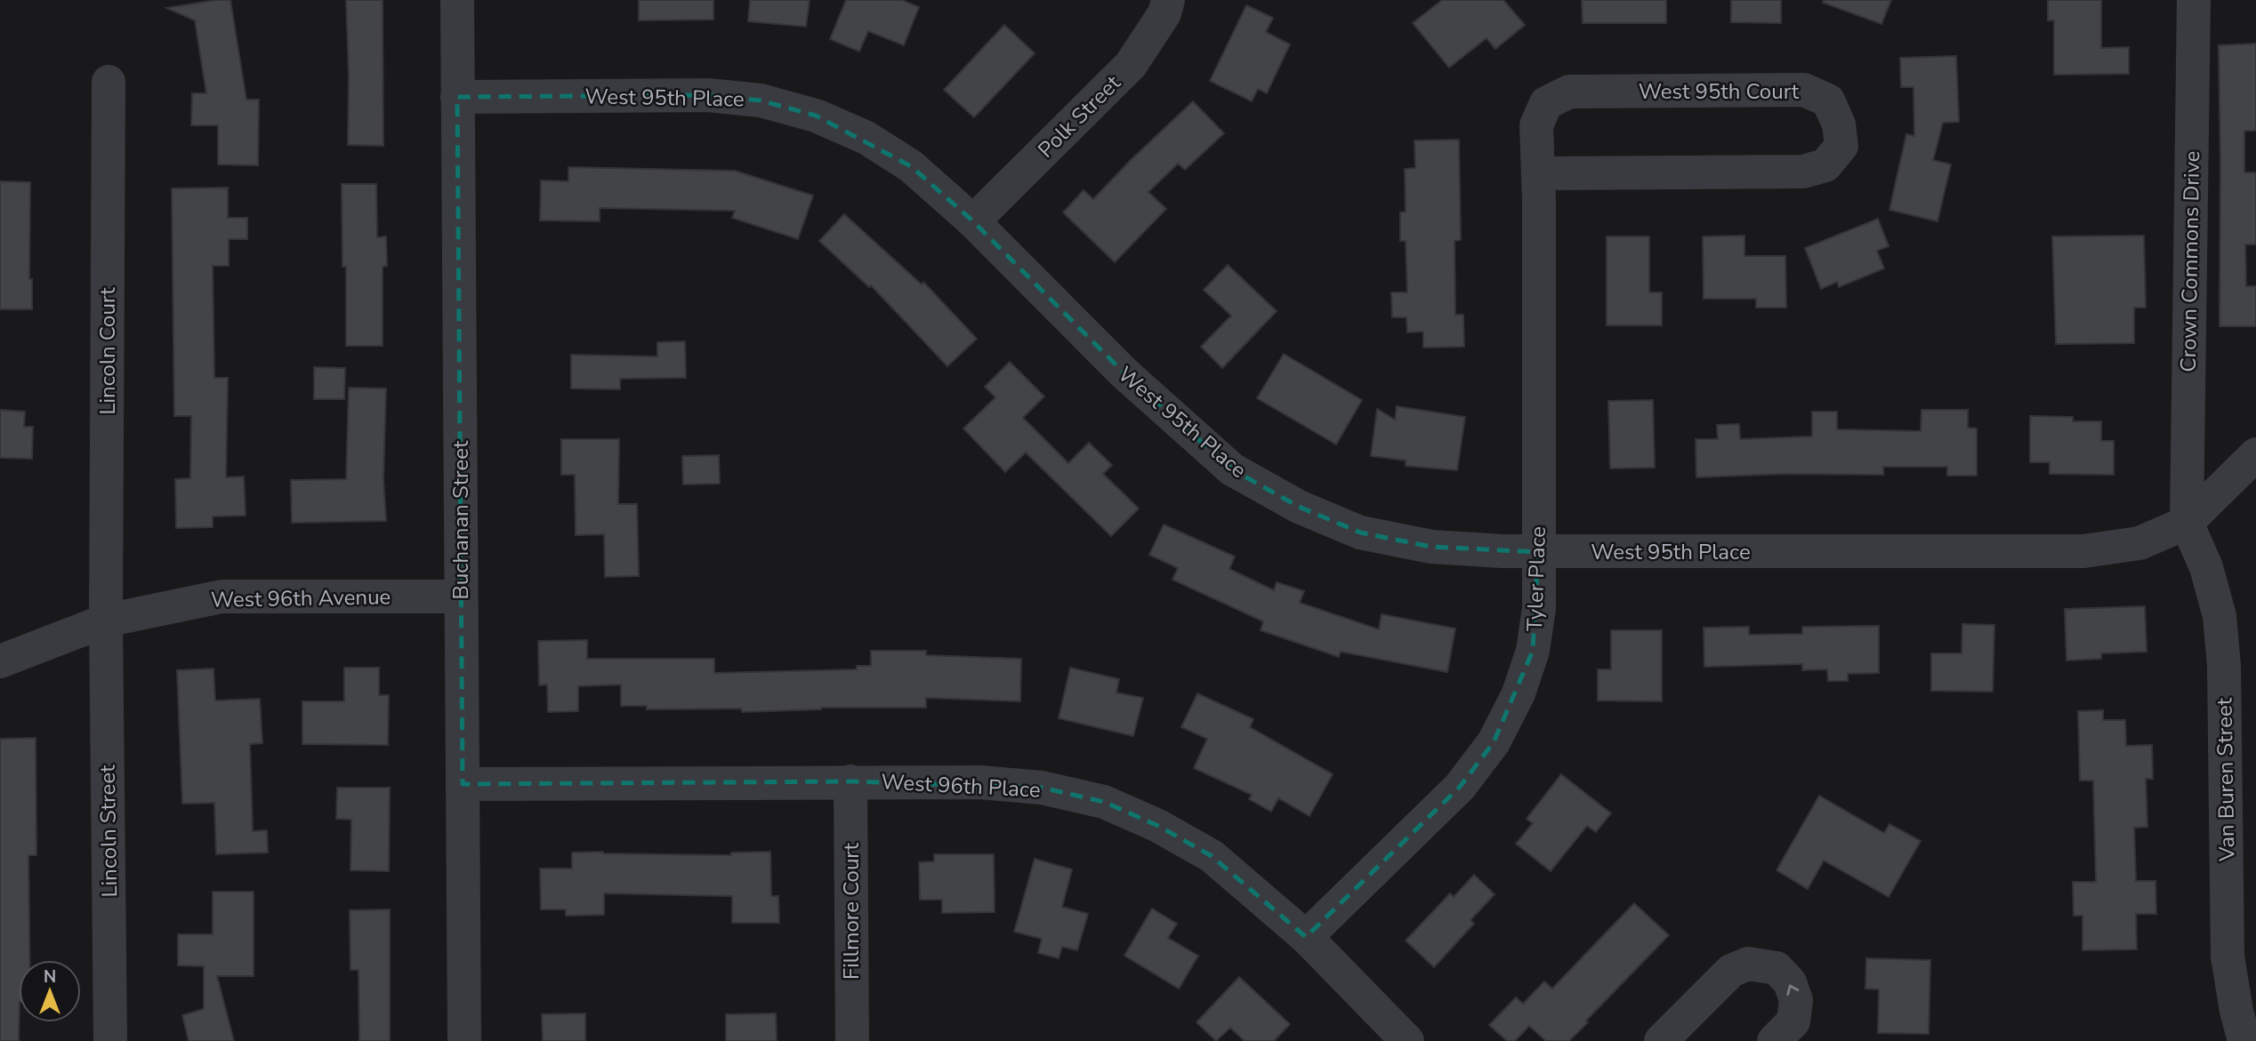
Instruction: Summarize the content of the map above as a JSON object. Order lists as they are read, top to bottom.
{
  "streets": {
    "street": [
      "West 95th Court",
      "West 95th Place",
      "Polk Street",
      "Crown Commons Drive",
      "Lincoln Court",
      "Buchanan Street",
      "Tyler Place",
      "West 96th Avenue",
      "Van Buren Street",
      "West 96th Place",
      "Lincoln Street",
      "Fillmore Court"
    ]
  },
  "crossings": [
    ["West 95th Court", "Tyler Place"],
    ["West 95th Place", "Polk Street"],
    ["West 95th Place", "Crown Commons Drive"],
    ["West 95th Place", "Buchanan Street"],
    ["West 95th Place", "Tyler Place"],
    ["West 95th Place", "Van Buren Street"],
    ["Crown Commons Drive", "Van Buren Street"],
    ["Lincoln Court", "West 96th Avenue"],
    ["Lincoln Court", "Lincoln Street"],
    ["Buchanan Street", "West 96th Avenue"],
    ["Buchanan Street", "West 96th Place"],
    ["Tyler Place", "West 96th Place"],
    ["West 96th Avenue", "Lincoln Street"],
    ["West 96th Place", "Fillmore Court"]
  ],
  "north": "top"
}
